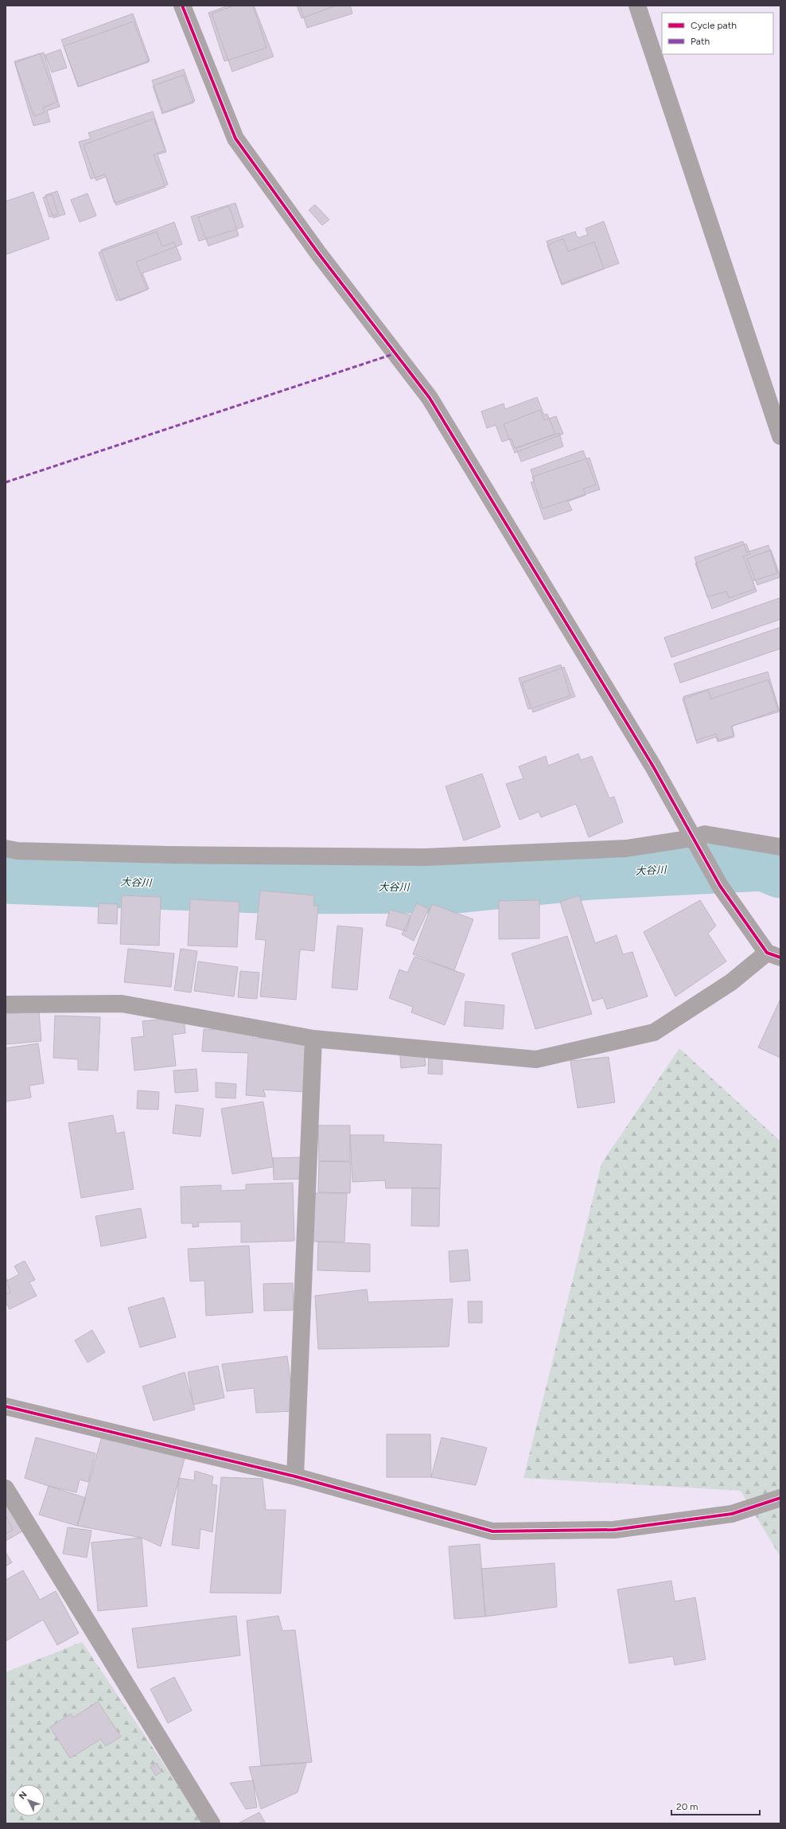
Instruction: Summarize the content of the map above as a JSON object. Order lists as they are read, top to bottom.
{
  "water": ["大谷川"],
  "legend": ["Cycle path", "Path"],
  "scale_bar": "20 m",
  "north": "top left"
}
